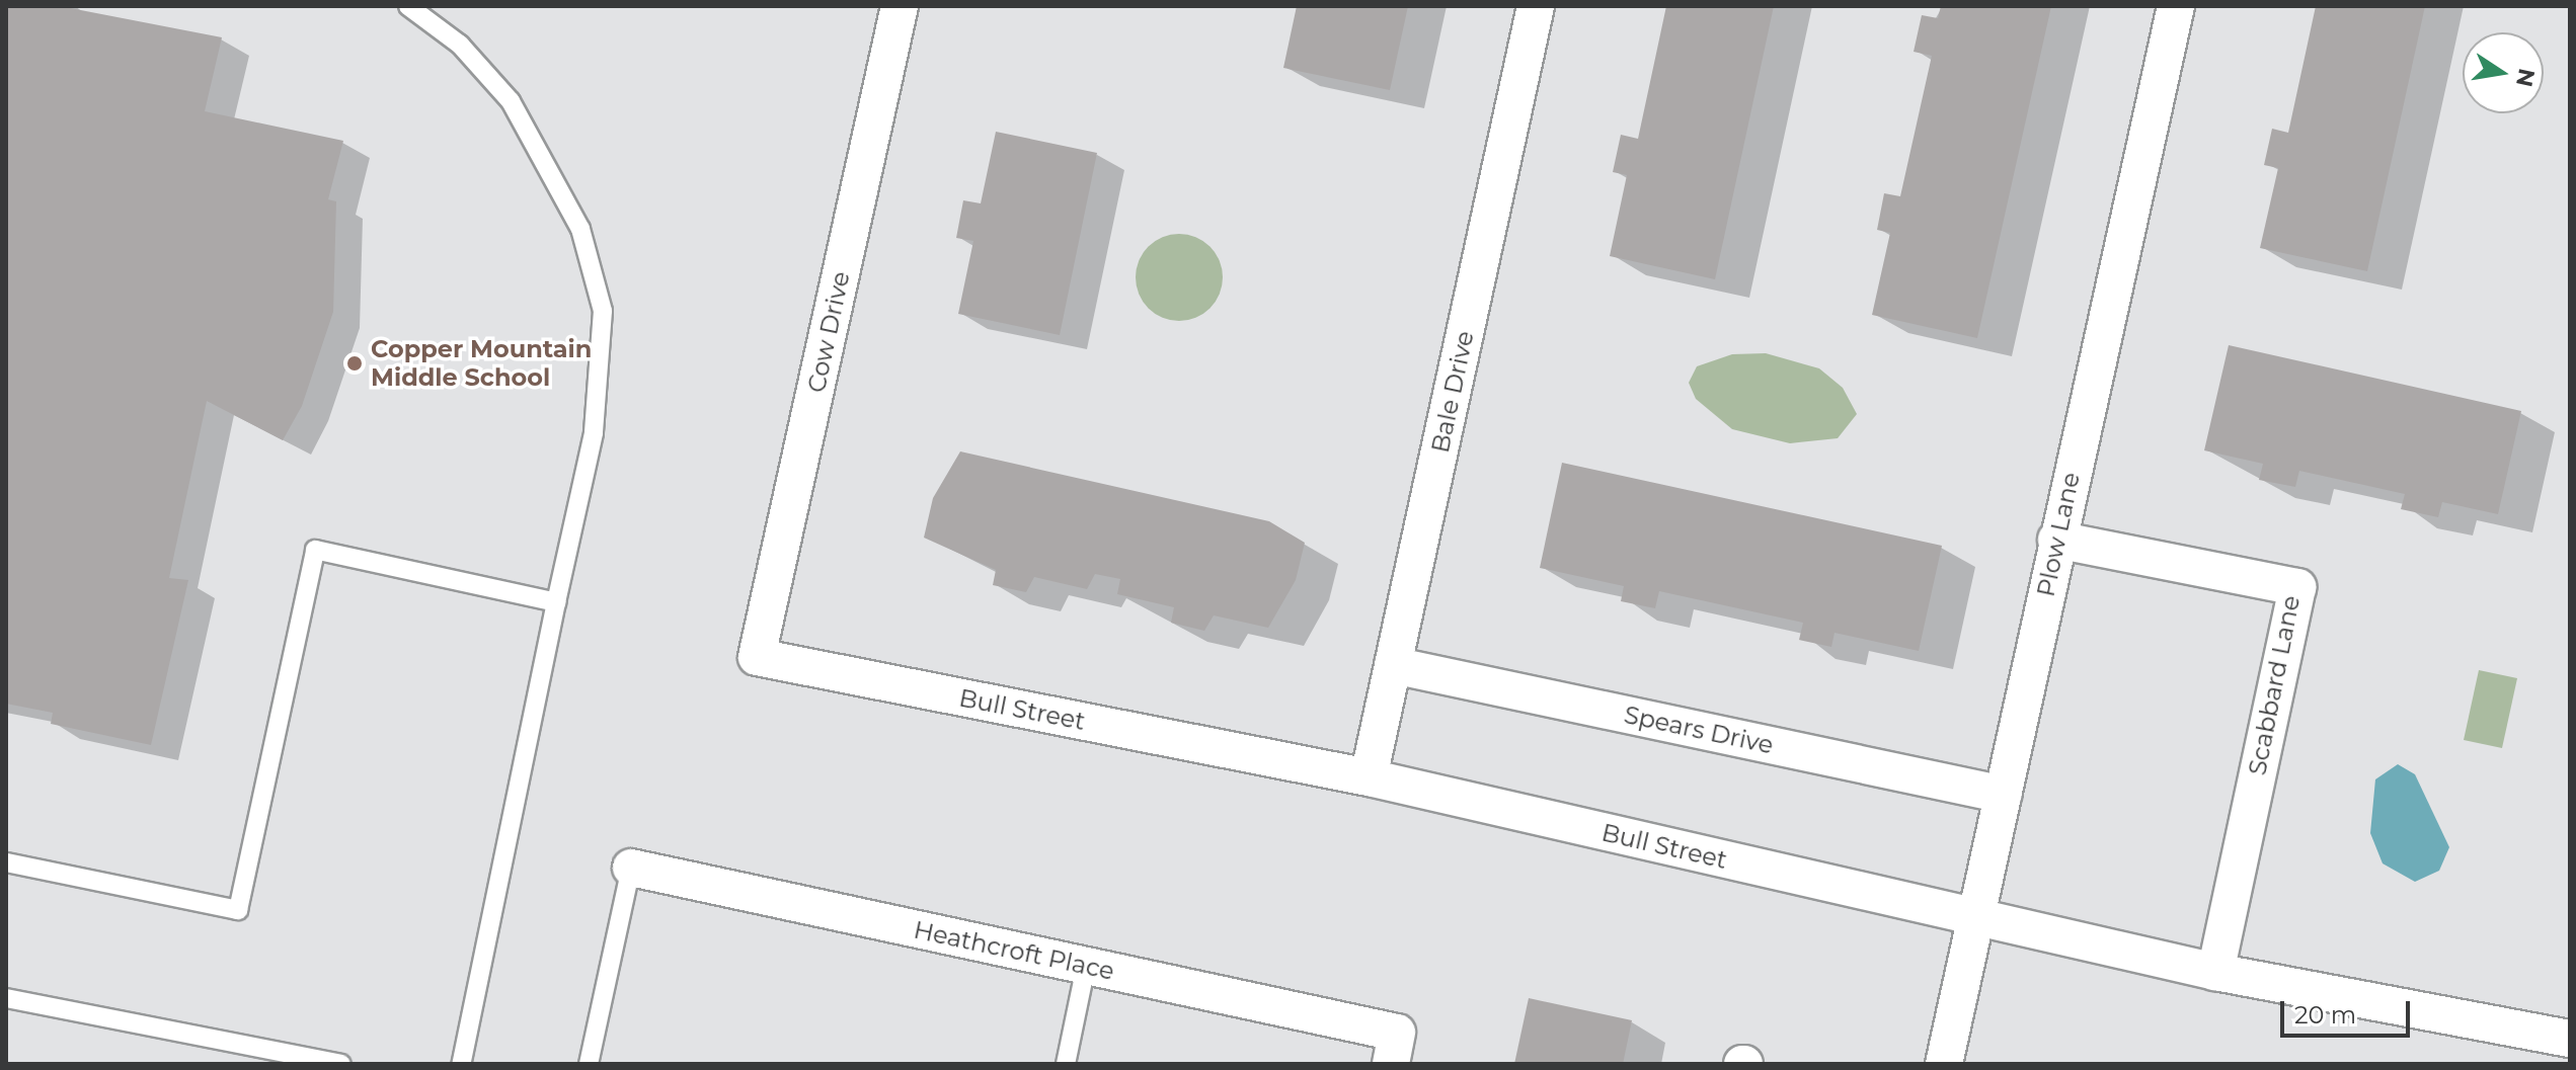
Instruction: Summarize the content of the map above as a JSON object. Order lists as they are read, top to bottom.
{
  "streets": {
    "street": [
      "Cow Drive",
      "Bale Drive",
      "Plow Lane",
      "Scabbard Lane",
      "Bull Street",
      "Spears Drive",
      "Heathcroft Place"
    ]
  },
  "crossings": [
    ["Cow Drive", "Bull Street"],
    ["Bale Drive", "Bull Street"],
    ["Bale Drive", "Spears Drive"],
    ["Plow Lane", "Scabbard Lane"],
    ["Plow Lane", "Bull Street"],
    ["Plow Lane", "Spears Drive"],
    ["Scabbard Lane", "Bull Street"]
  ],
  "places": ["Copper Mountain Middle School"],
  "scale_bar": "20 m",
  "north": "right"
}
